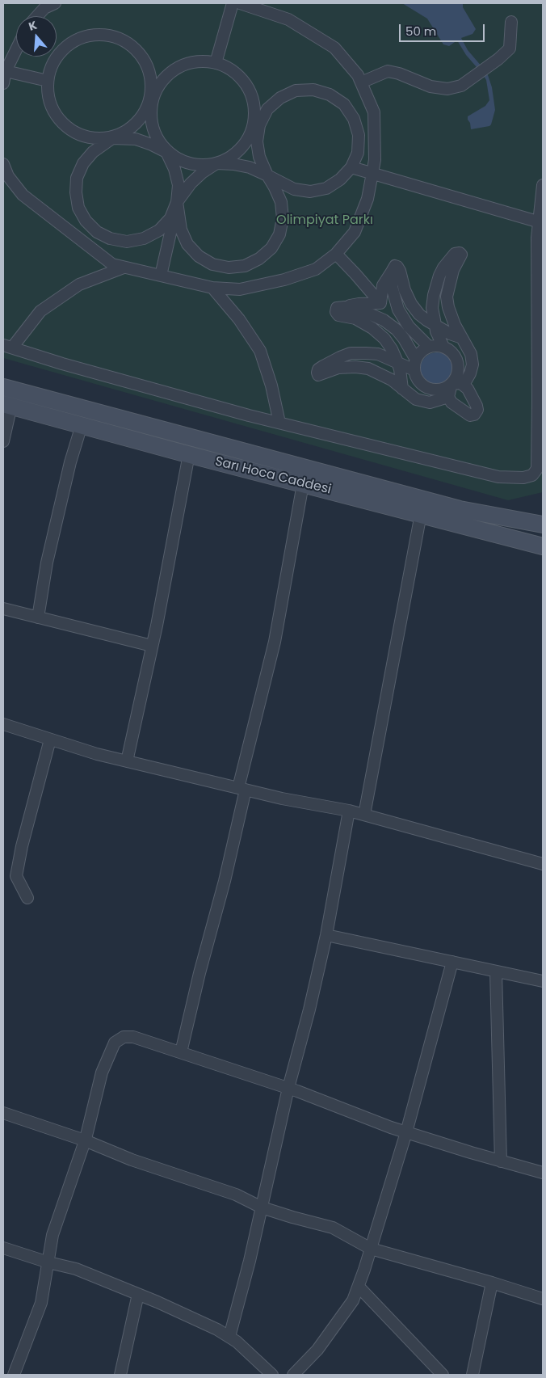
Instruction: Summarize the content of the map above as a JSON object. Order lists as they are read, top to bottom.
{
  "streets": {
    "street": ["Sarı Hoca Caddesi"]
  },
  "parks": ["Olimpiyat Parkı"],
  "scale_bar": "50 m",
  "north": "top"
}
